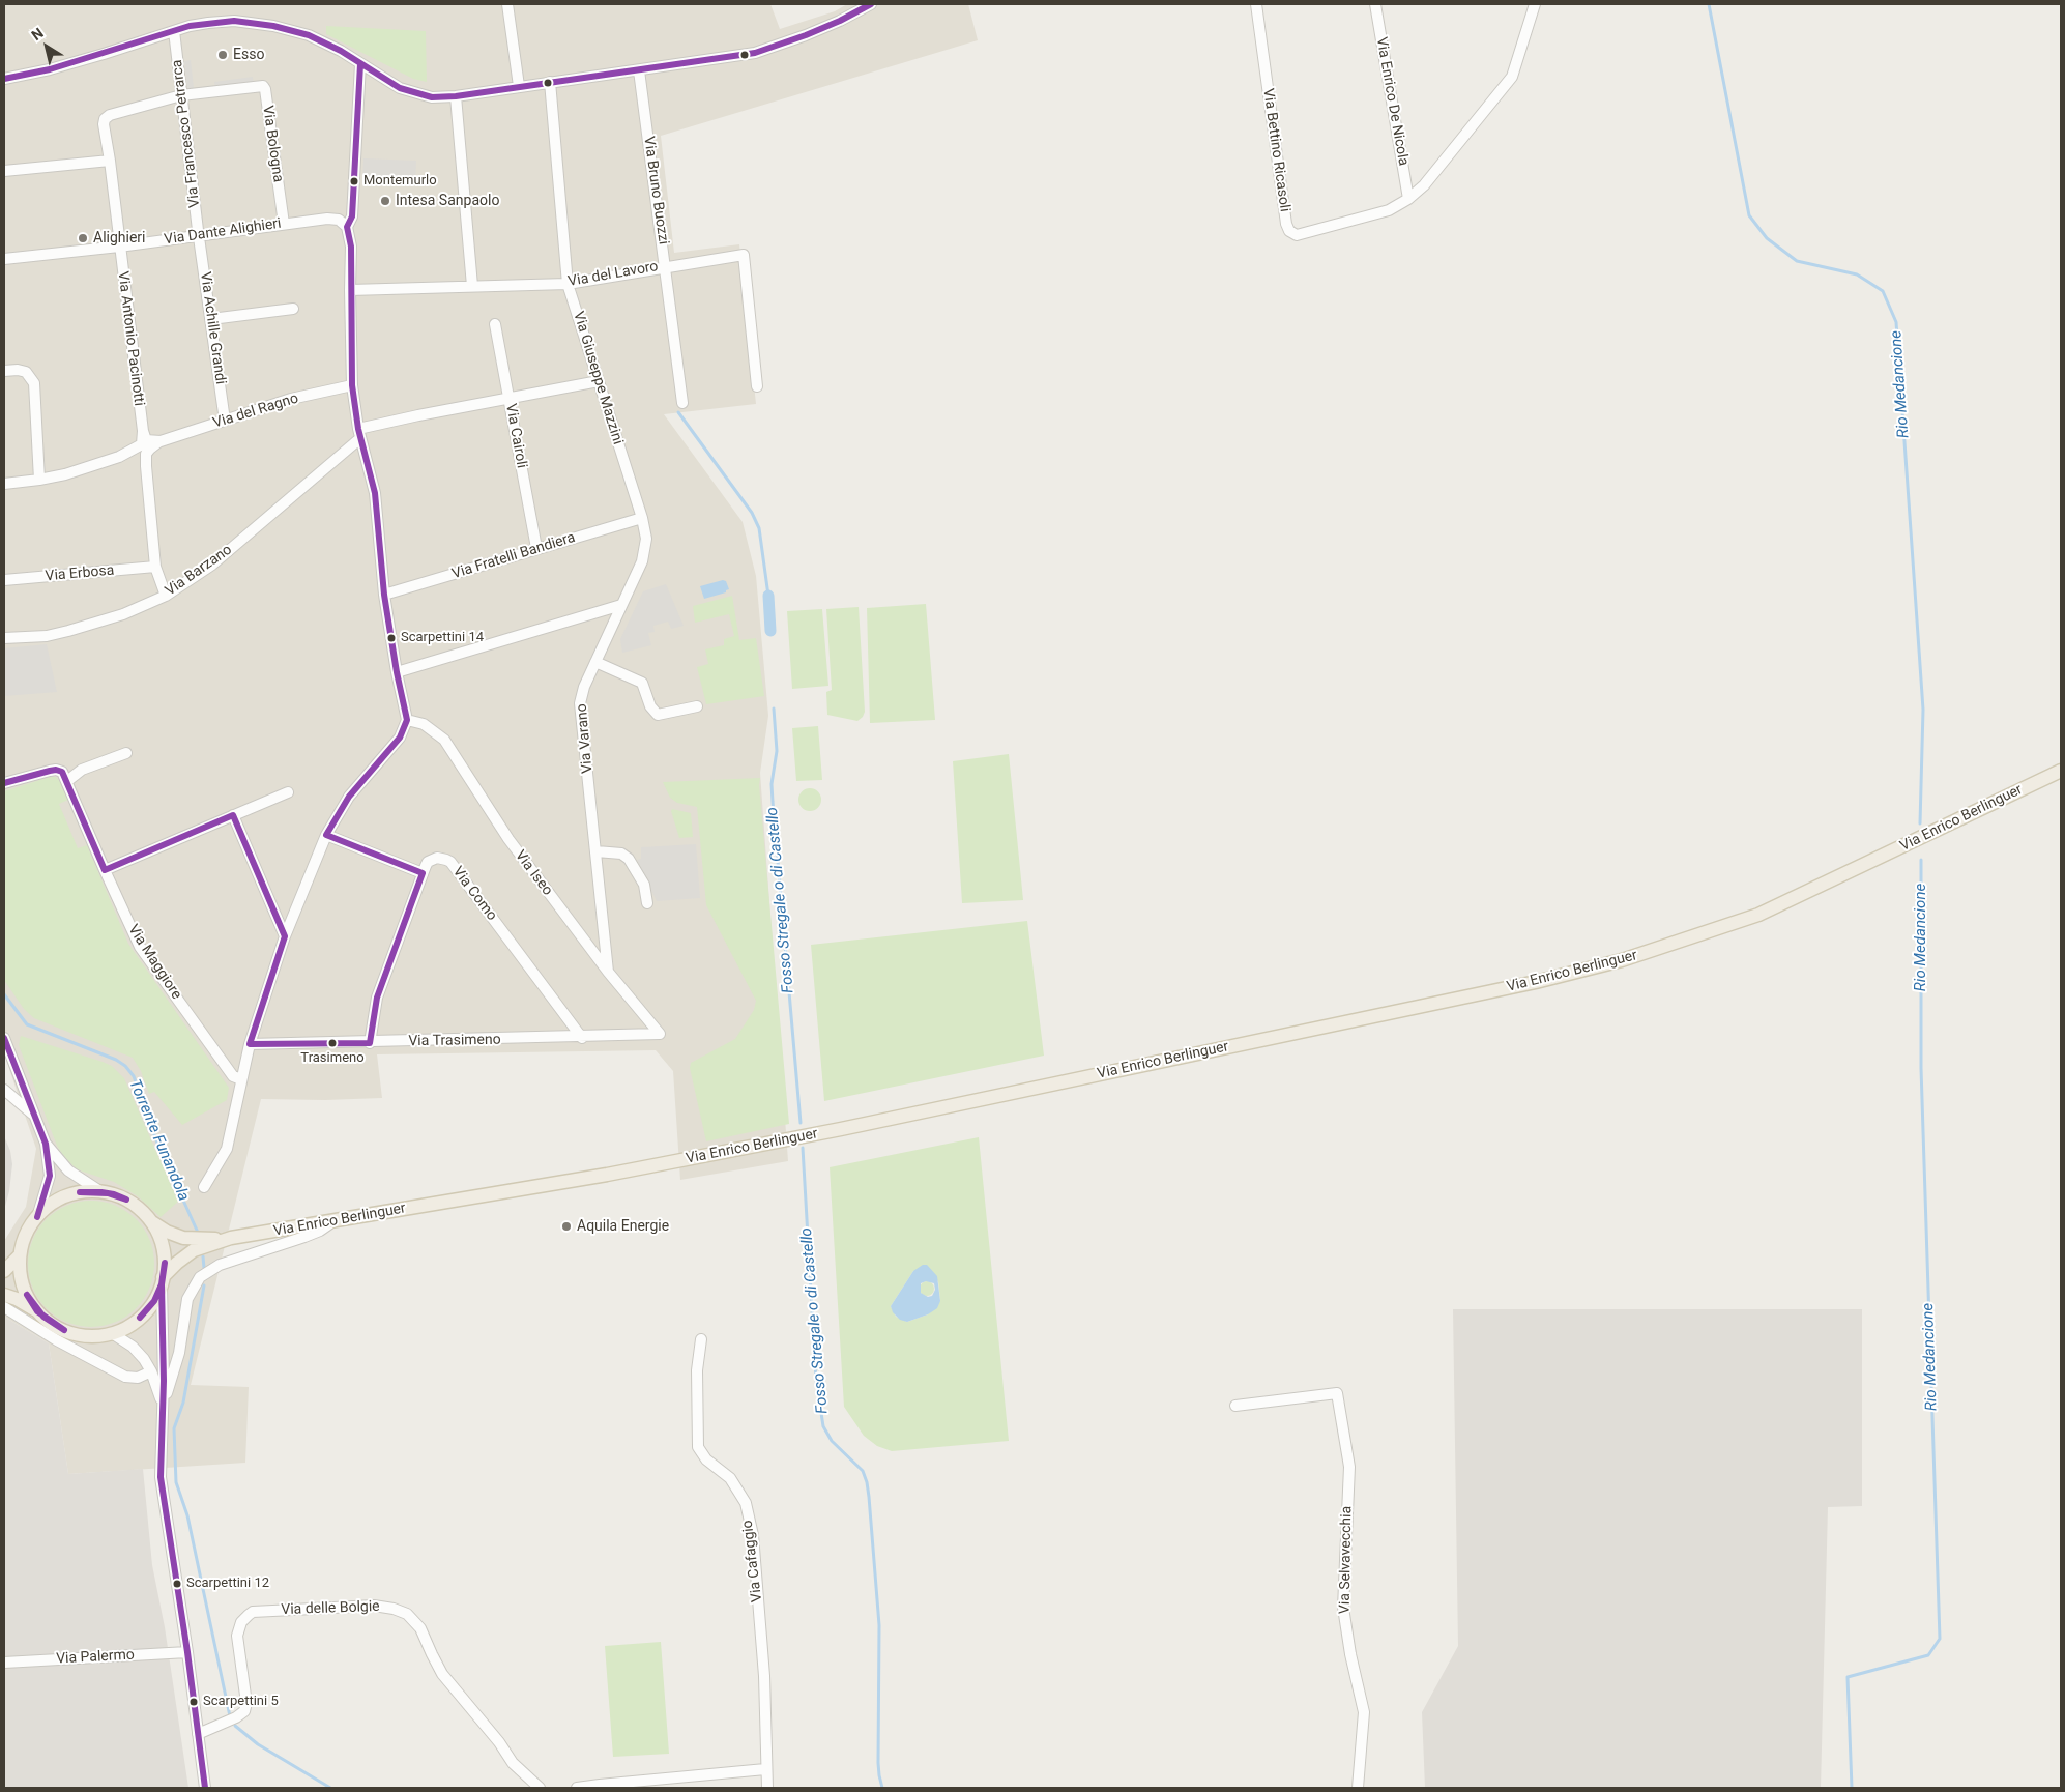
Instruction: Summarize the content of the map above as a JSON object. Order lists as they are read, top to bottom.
{
  "streets": {
    "main road": ["Via Enrico Berlinguer"],
    "street": [
      "Via Enrico De Nicola",
      "Via Francesco Petrarca",
      "Via Bologna",
      "Via Bettino Ricasoli",
      "Via Bruno Buozzi",
      "Via Dante Alighieri",
      "Via del Lavoro",
      "Via Achille Grandi",
      "Via Antonio Pacinotti",
      "Via Giuseppe Mazzini",
      "Via del Ragno",
      "Via Cairoli",
      "Via Fratelli Bandiera",
      "Via Barzano",
      "Via Erbosa",
      "Via Varano",
      "Via Iseo",
      "Via Como",
      "Via Maggiore",
      "Via Trasimeno",
      "Via Selvavecchia",
      "Via Cafaggio",
      "Via delle Bolgie",
      "Via Palermo"
    ]
  },
  "crossings": [
    ["Via Enrico De Nicola", "Via Bettino Ricasoli"],
    ["Via Francesco Petrarca", "Via Bologna"],
    ["Via Francesco Petrarca", "Via Dante Alighieri"],
    ["Via Francesco Petrarca", "Via Achille Grandi"],
    ["Via Francesco Petrarca", "Via Antonio Pacinotti"],
    ["Via Bologna", "Via Dante Alighieri"],
    ["Via Bologna", "Via Antonio Pacinotti"],
    ["Via Bruno Buozzi", "Via del Lavoro"],
    ["Via Dante Alighieri", "Via Achille Grandi"],
    ["Via Dante Alighieri", "Via Antonio Pacinotti"],
    ["Via del Lavoro", "Via Giuseppe Mazzini"],
    ["Via Achille Grandi", "Via del Ragno"],
    ["Via Giuseppe Mazzini", "Via Fratelli Bandiera"],
    ["Via Giuseppe Mazzini", "Via Varano"],
    ["Via Cairoli", "Via Fratelli Bandiera"],
    ["Via Fratelli Bandiera", "Via Varano"],
    ["Via Varano", "Via Iseo"],
    ["Via Iseo", "Via Trasimeno"],
    ["Via Como", "Via Trasimeno"]
  ],
  "water": ["Rio Medancione", "Fosso Stregale o di Castello", "Torrente Funandola"],
  "places": [
    "Esso",
    "Montemurlo",
    "Intesa Sanpaolo",
    "Alighieri",
    "Scarpettini 14",
    "Trasimeno",
    "Aquila Energie",
    "Scarpettini 12",
    "Scarpettini 5"
  ],
  "north": "top left"
}
